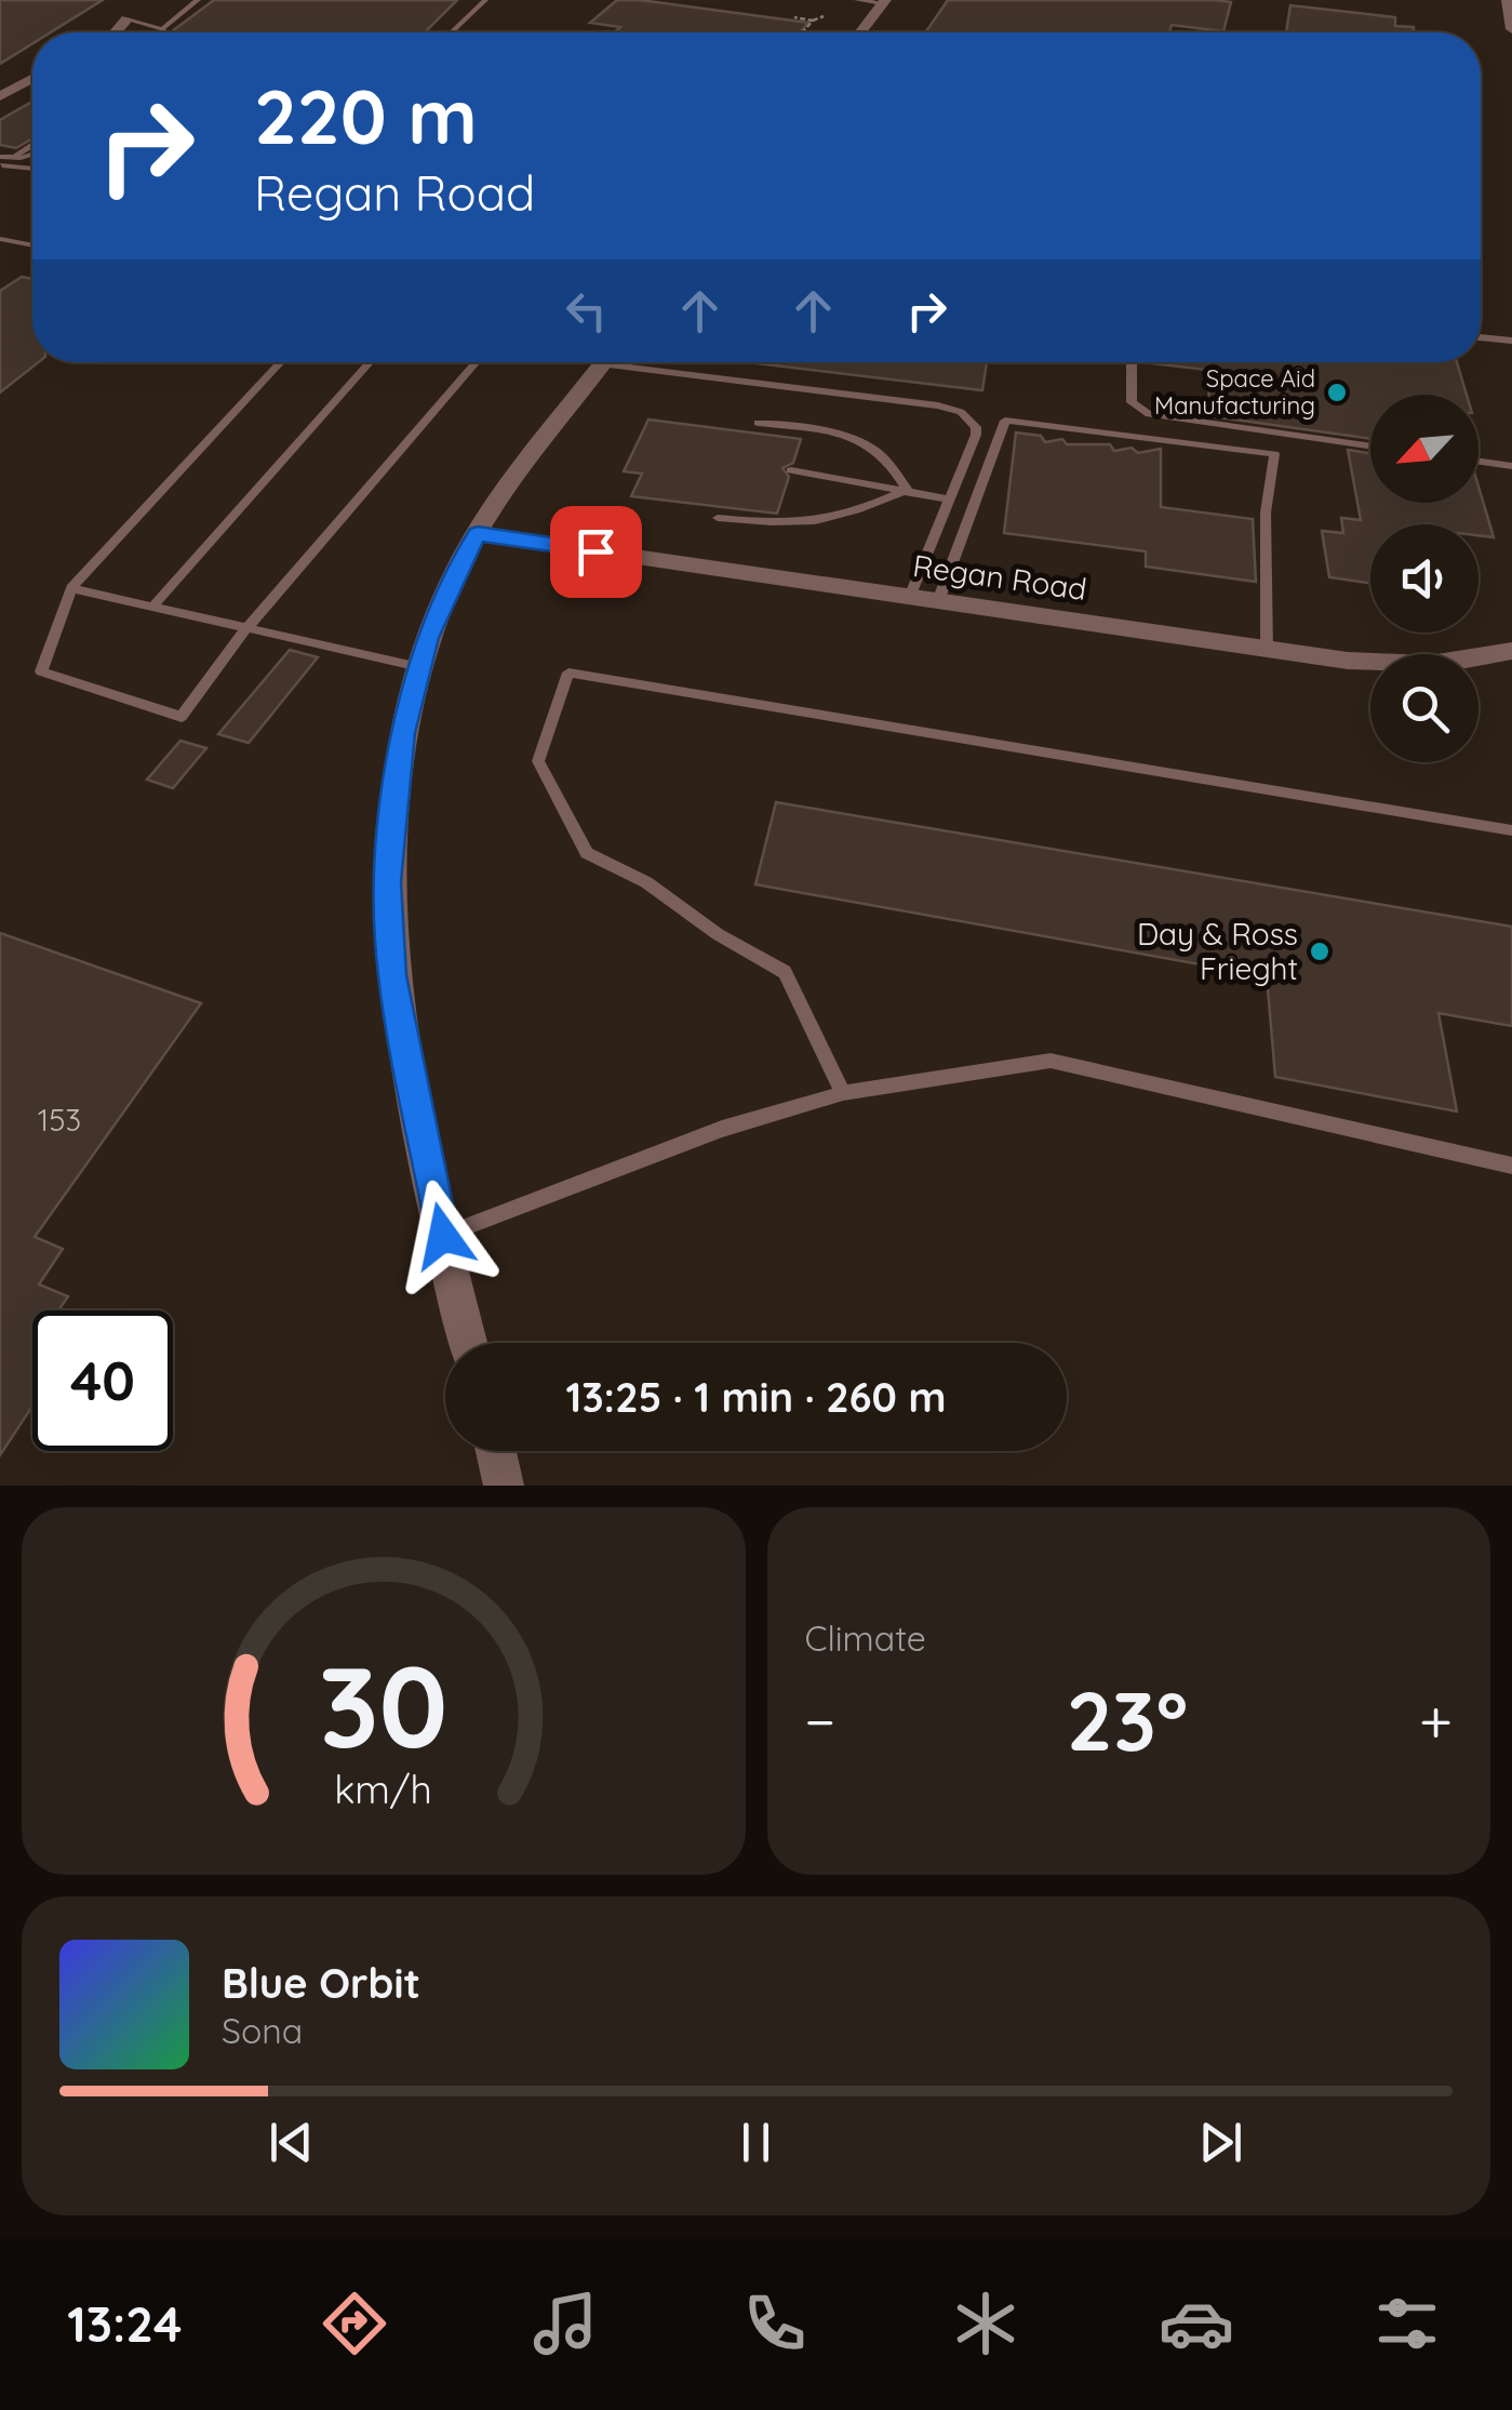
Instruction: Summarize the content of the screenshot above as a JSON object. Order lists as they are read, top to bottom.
{
  "streets": {
    "street": ["Regan Road"]
  },
  "places": ["Space Aid Manufacturing", "Day & Ross Frieght"],
  "house_numbers": ["153"],
  "north": "bottom left",
  "page": {
    "turn": ["220 m", "Regan Road"],
    "limit": "40",
    "trip": "13:25 · 1 min · 260 m",
    "tile": "Climate",
    "heat": ["−", "23°", "+"],
    "song": ["Blue Orbit", "Sona"],
    "tabs": "13:24",
    "gauge": ["30", "km/h"]
  }
}
